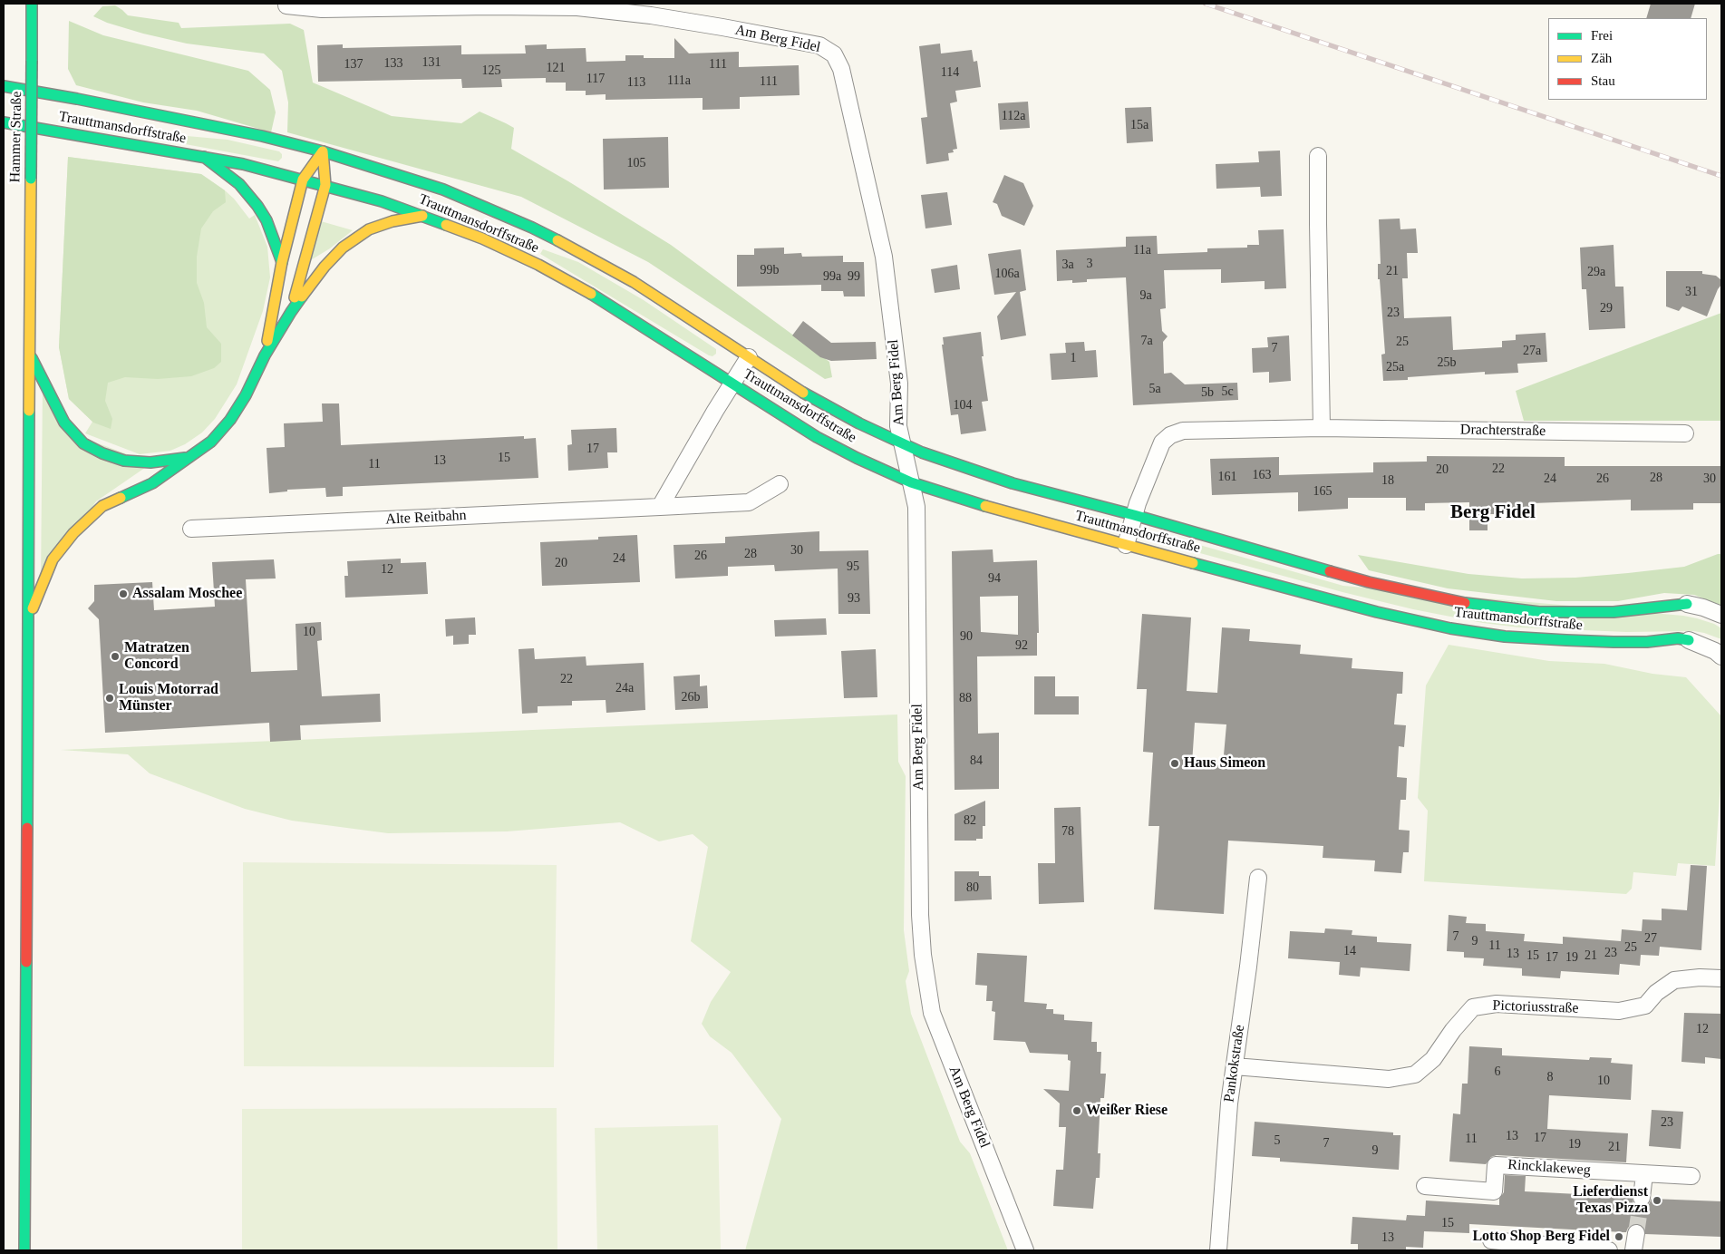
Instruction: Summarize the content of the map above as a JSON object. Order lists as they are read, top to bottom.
{
  "streets": {
    "main road": ["Trauttmansdorffstraße", "Hammer Straße"],
    "street": [
      "Am Berg Fidel",
      "Drachterstraße",
      "Alte Reitbahn",
      "Pictoriusstraße",
      "Pankokstraße",
      "Rincklakeweg"
    ]
  },
  "crossings": [
    ["Am Berg Fidel", "Trauttmansdorffstraße"],
    ["Trauttmansdorffstraße", "Drachterstraße"],
    ["Pictoriusstraße", "Pankokstraße"]
  ],
  "districts": ["Berg Fidel"],
  "places": [
    "Assalam Moschee",
    "Matratzen Concord",
    "Louis Motorrad Münster",
    "Haus Simeon",
    "Weißer Riese",
    "Lieferdienst Texas Pizza",
    "Lotto Shop Berg Fidel"
  ],
  "house_numbers": [
    "131",
    "133",
    "137",
    "111",
    "121",
    "125",
    "114",
    "117",
    "111a",
    "111",
    "113",
    "112a",
    "15a",
    "105",
    "11a",
    "3",
    "3a",
    "99b",
    "21",
    "29a",
    "106a",
    "99a",
    "99",
    "31",
    "9a",
    "29",
    "23",
    "7a",
    "25",
    "7",
    "27a",
    "1",
    "25b",
    "25a",
    "5a",
    "5c",
    "5b",
    "104",
    "17",
    "15",
    "13",
    "11",
    "22",
    "20",
    "163",
    "161",
    "28",
    "24",
    "26",
    "30",
    "18",
    "165",
    "30",
    "28",
    "26",
    "24",
    "20",
    "95",
    "12",
    "94",
    "93",
    "10",
    "90",
    "92",
    "22",
    "24a",
    "26b",
    "88",
    "84",
    "82",
    "78",
    "80",
    "7",
    "27",
    "9",
    "11",
    "25",
    "14",
    "23",
    "13",
    "15",
    "21",
    "17",
    "19",
    "12",
    "6",
    "8",
    "10",
    "23",
    "13",
    "17",
    "11",
    "5",
    "7",
    "19",
    "21",
    "9",
    "15",
    "13"
  ],
  "legend": ["Frei", "Zäh", "Stau"]
}
